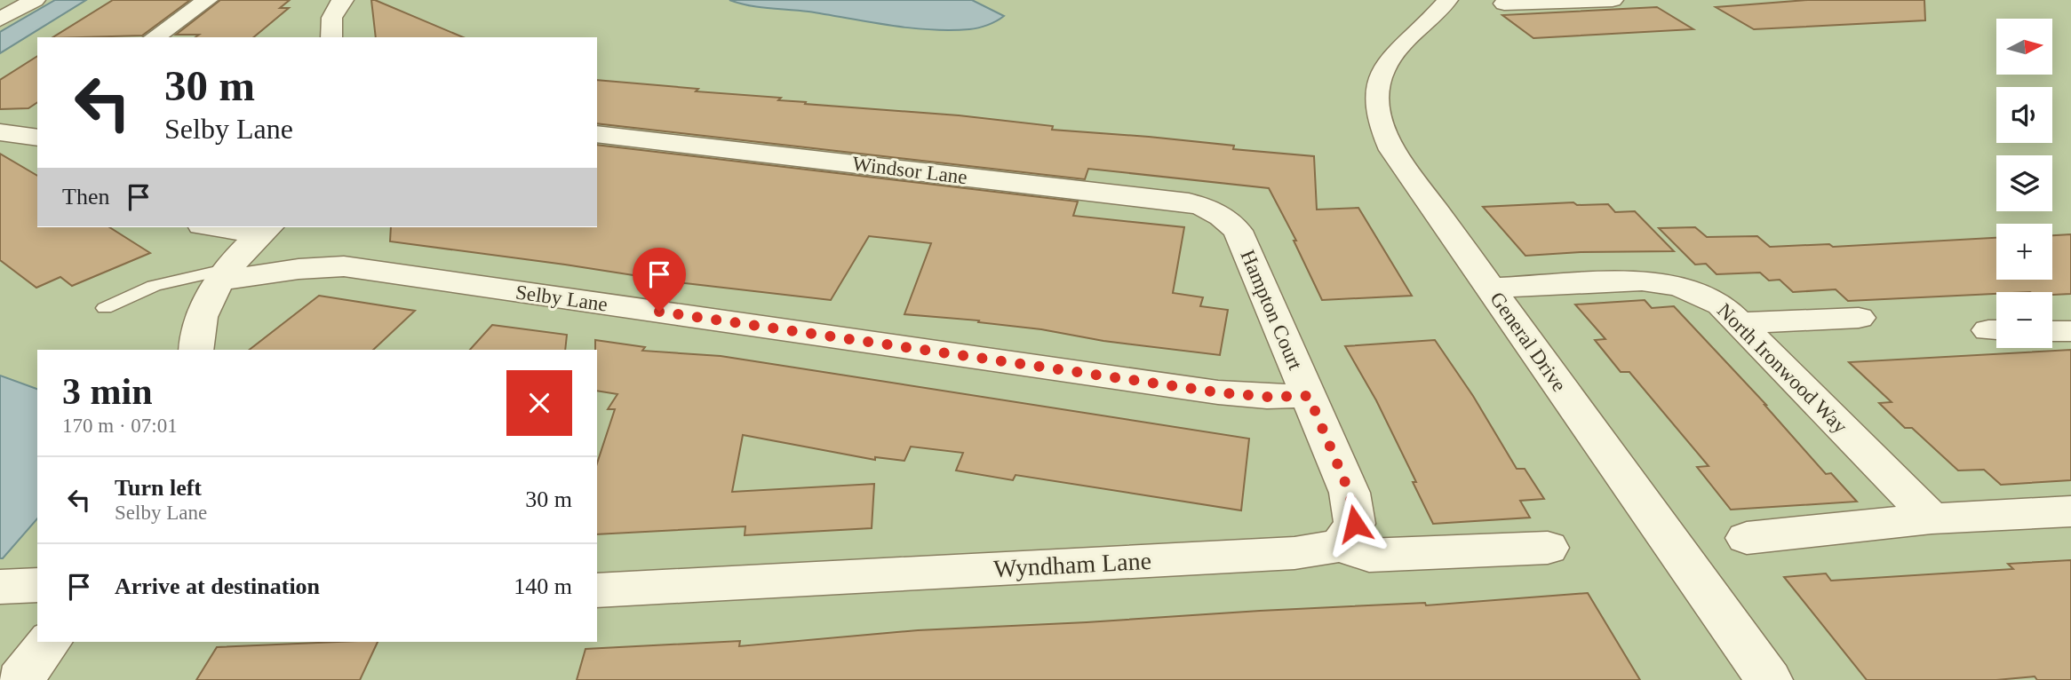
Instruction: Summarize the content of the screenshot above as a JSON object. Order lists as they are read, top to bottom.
{
  "streets": {
    "street": [
      "Windsor Lane",
      "Selby Lane",
      "Hampton Court",
      "General Drive",
      "North Ironwood Way",
      "Wyndham Lane"
    ]
  },
  "crossings": [
    ["Windsor Lane", "Hampton Court"],
    ["Selby Lane", "Hampton Court"],
    ["Hampton Court", "Wyndham Lane"],
    ["General Drive", "North Ironwood Way"]
  ],
  "north": "right",
  "page": {
    "map_buttons": ["+", "−"],
    "turn": ["30 m", "Selby Lane"],
    "then": "Then",
    "heading": ["3 min", "170 m · 07:01"],
    "list": [
      {
        "name": "Turn left",
        "note": "Selby Lane",
        "value": "30 m"
      },
      {
        "name": "Arrive at destination",
        "value": "140 m"
      }
    ]
  }
}
